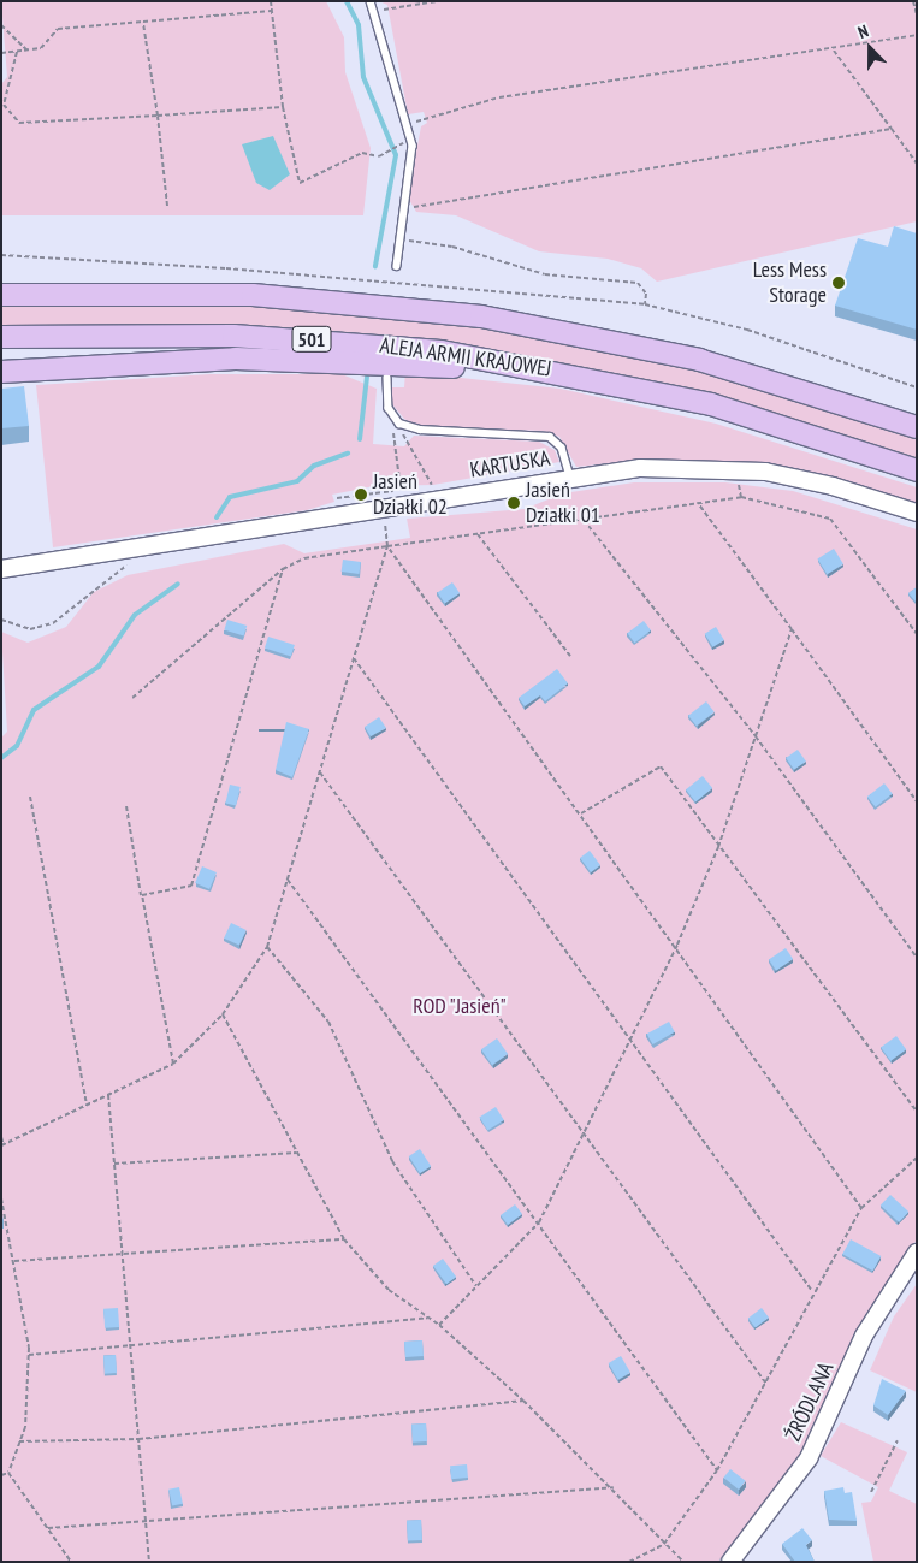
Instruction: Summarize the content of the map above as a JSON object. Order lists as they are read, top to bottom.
{
  "streets": {
    "main road": ["501", "ALEJA ARMII KRAJOWEJ"],
    "street": ["KARTUSKA", "ŹRÓDLANA"]
  },
  "parks": ["ROD \"Jasień\""],
  "places": ["Less Mess Storage", "Jasień Działki 02", "Jasień Działki 01"],
  "north": "top"
}
